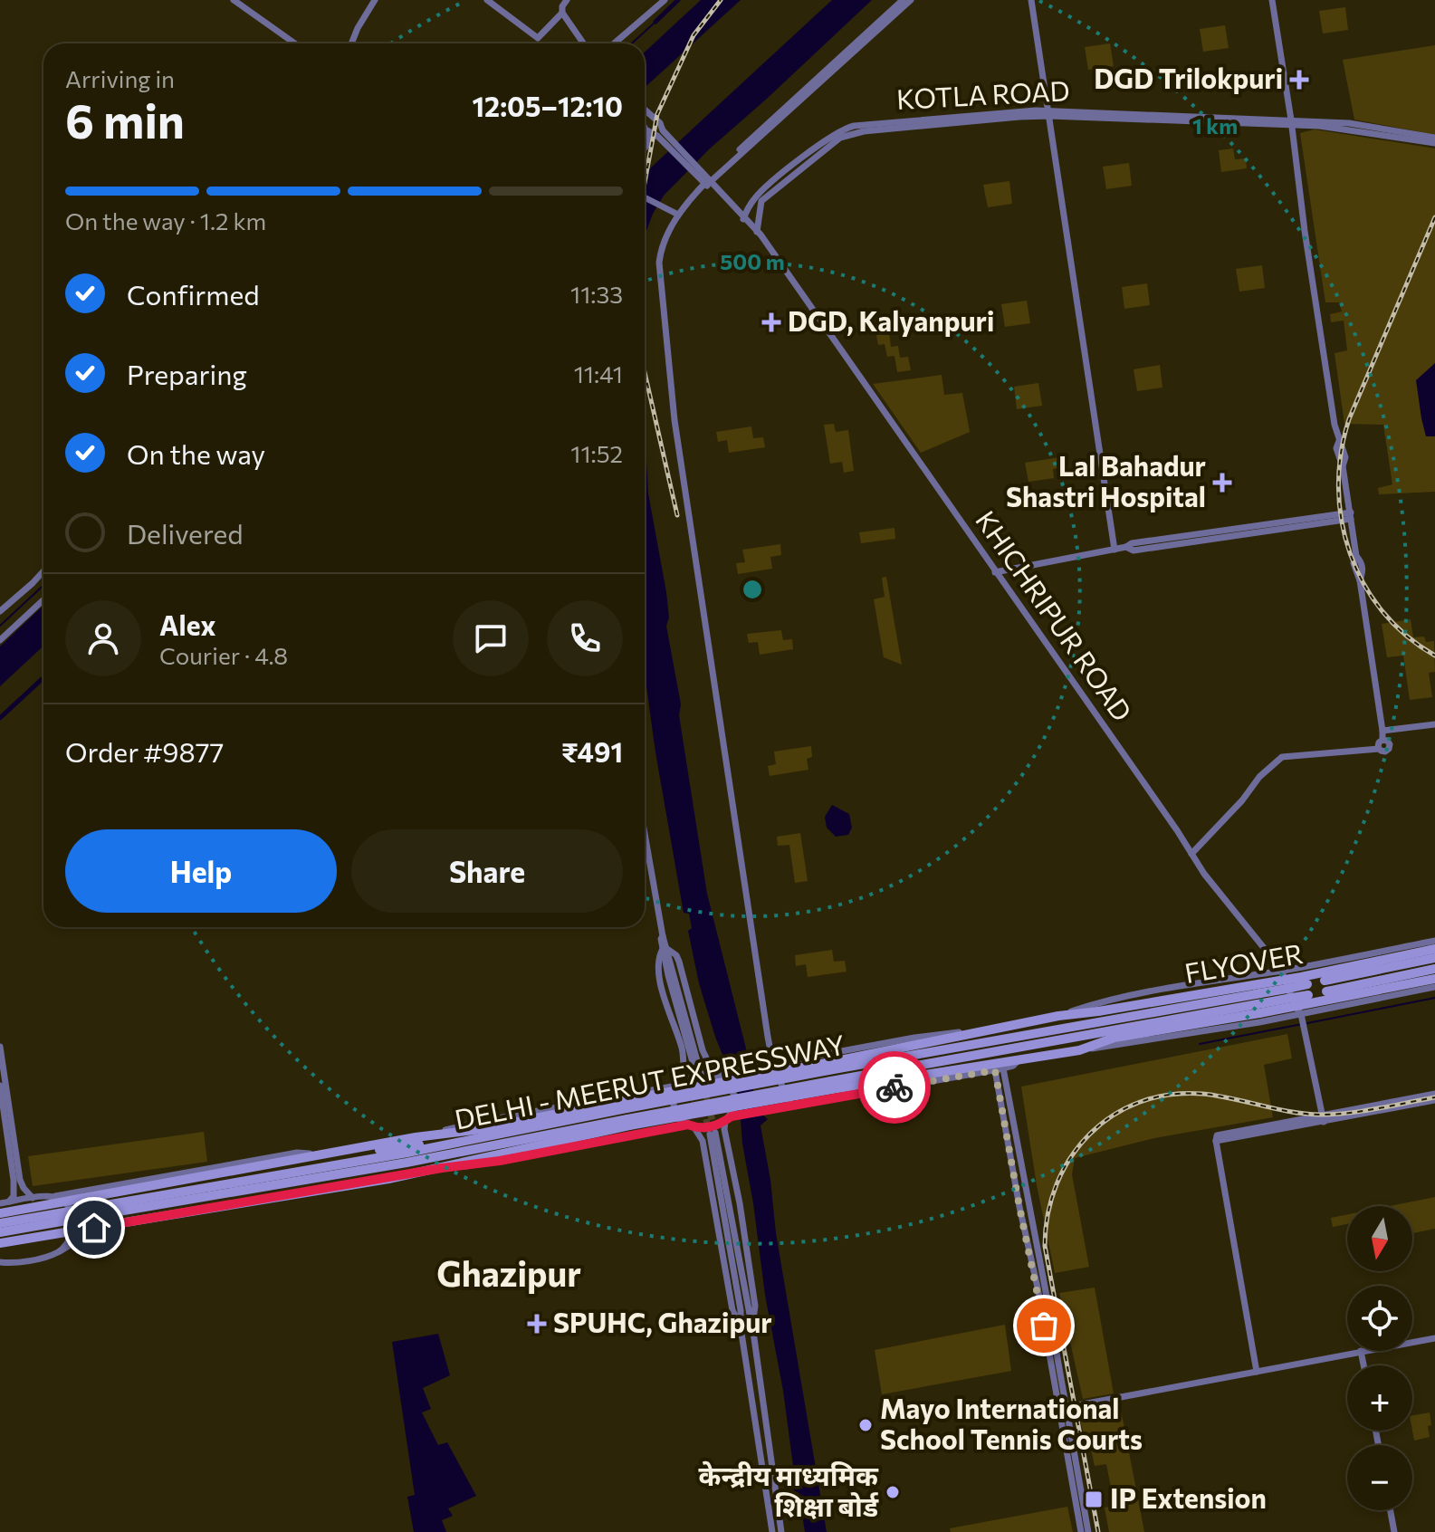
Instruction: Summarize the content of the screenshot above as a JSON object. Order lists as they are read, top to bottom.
{
  "streets": {
    "highway": ["FLYOVER", "DELHI - MEERUT EXPRESSWAY"],
    "street": ["KOTLA ROAD", "KHICHRIPUR ROAD"]
  },
  "crossings": [
    ["KOTLA ROAD", "KHICHRIPUR ROAD"],
    ["FLYOVER", "DELHI - MEERUT EXPRESSWAY"]
  ],
  "districts": ["Ghazipur"],
  "places": {
    "health": [
      "DGD Trilokpuri",
      "DGD, Kalyanpuri",
      "Lal Bahadur Shastri Hospital",
      "SPUHC, Ghazipur"
    ],
    "other": ["Mayo International School Tennis Courts", "केन्द्रीय माध्यमिक शिक्षा बोर्ड"],
    "transit": ["IP Extension"]
  },
  "north": "bottom",
  "page": {
    "heading": ["6 min", "Arriving in", "12:05–12:10"],
    "panel": [
      "Alex",
      "Courier · 4.8",
      "Order #9877",
      "₹491"
    ],
    "bar": "On the way · 1.2 km",
    "list": [
      ["Confirmed", "11:33"],
      ["Preparing", "11:41"],
      ["On the way", "11:52"],
      "Delivered"
    ],
    "buttons": ["Help", "Share"],
    "map_buttons": ["+", "−"]
  },
  "rings": ["1 km", "500 m"]
}
